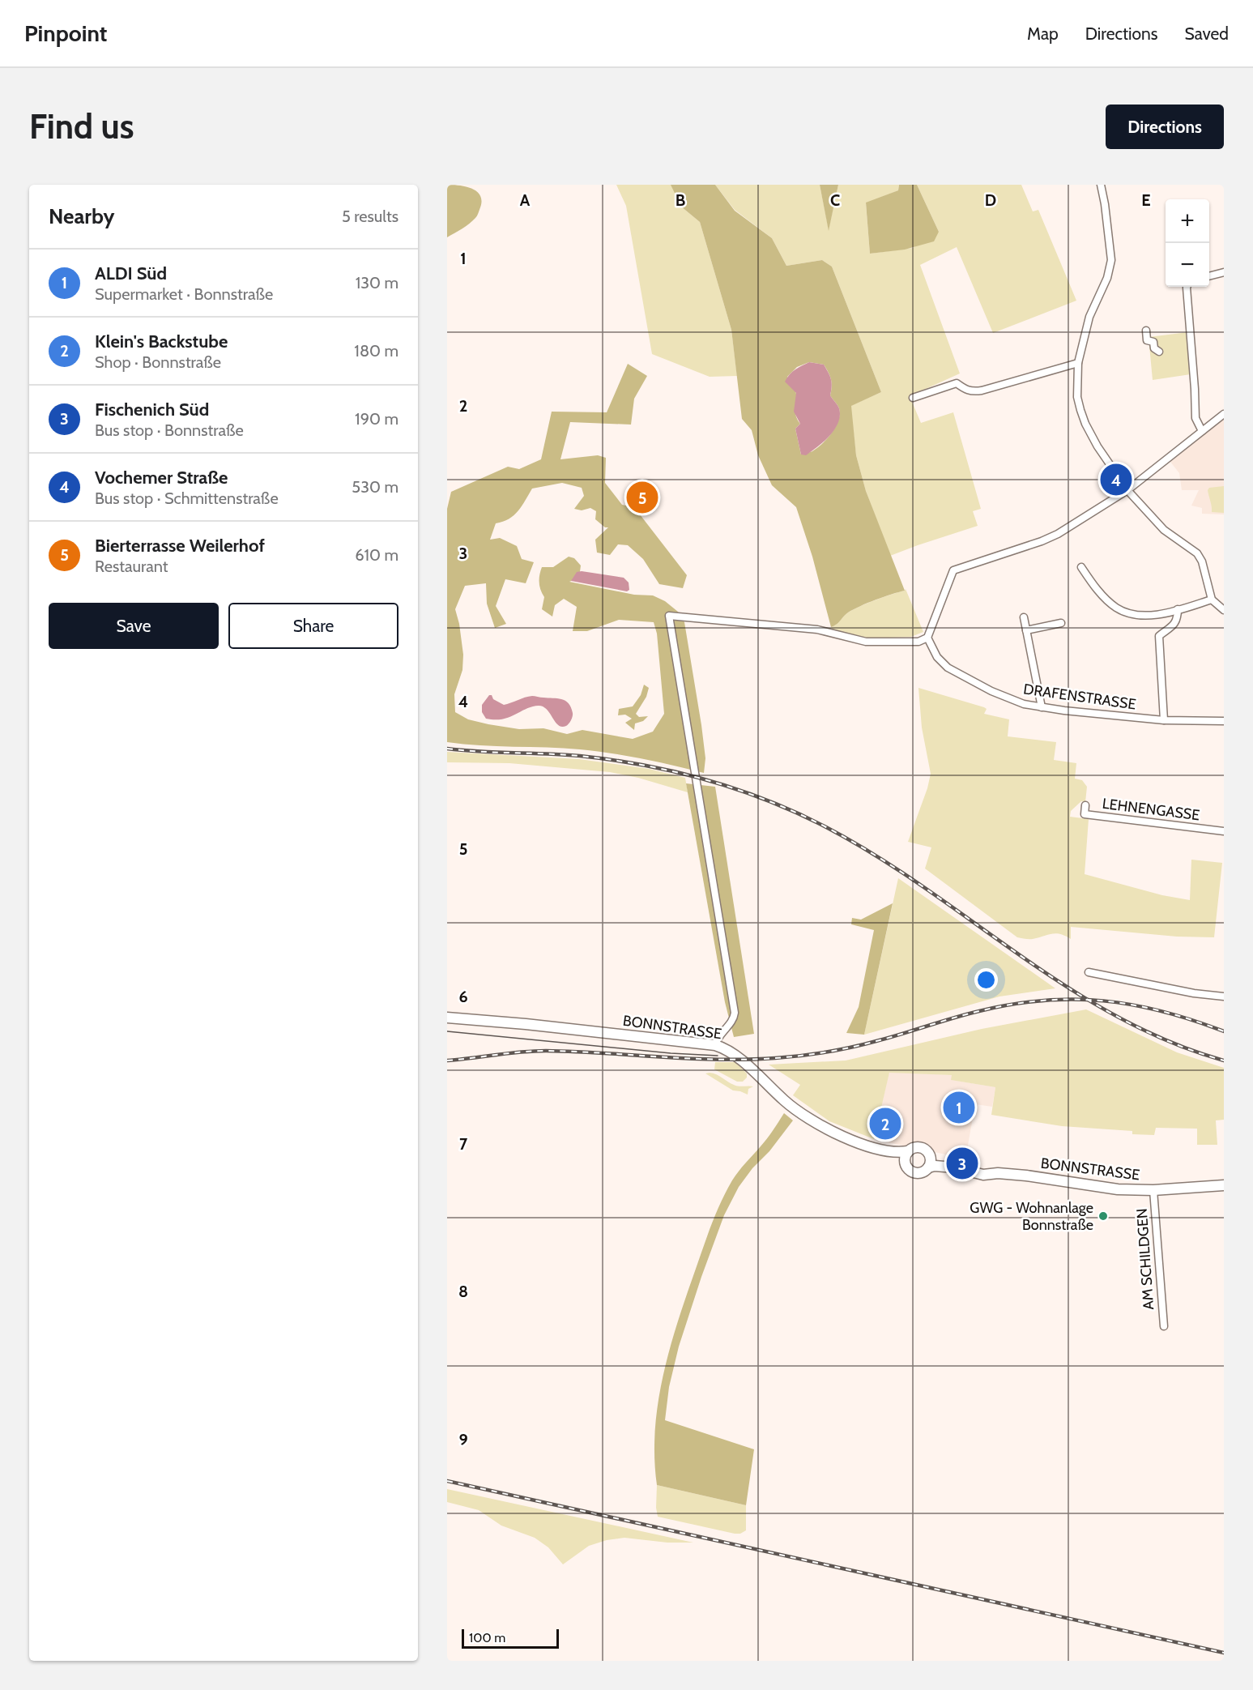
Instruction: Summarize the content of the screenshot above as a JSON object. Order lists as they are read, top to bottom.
{
  "streets": {
    "main road": ["BONNSTRASSE"],
    "street": ["DRAFENSTRASSE", "LEHNENGASSE", "AM SCHILDGEN"]
  },
  "crossings": [
    ["BONNSTRASSE", "AM SCHILDGEN"]
  ],
  "places": ["GWG - Wohnanlage Bonnstraße"],
  "scale_bar": "100 m",
  "page": {
    "header": "Pinpoint",
    "nav": ["Map", "Directions", "Saved"],
    "buttons": [
      "Directions",
      ["Save", "Share"]
    ],
    "title": "Find us",
    "heading": ["Nearby", "5 results"],
    "map_buttons": ["+", "−"],
    "list": [
      {
        "mark": "1",
        "name": "ALDI Süd",
        "note": "Supermarket · Bonnstraße",
        "value": "130 m"
      },
      {
        "mark": "2",
        "name": "Klein's Backstube",
        "note": "Shop · Bonnstraße",
        "value": "180 m"
      },
      {
        "mark": "3",
        "name": "Fischenich Süd",
        "note": "Bus stop · Bonnstraße",
        "value": "190 m"
      },
      {
        "mark": "4",
        "name": "Vochemer Straße",
        "note": "Bus stop · Schmittenstraße",
        "value": "530 m"
      },
      {
        "mark": "5",
        "name": "Bierterrasse Weilerhof",
        "note": "Restaurant",
        "value": "610 m"
      }
    ],
    "pins": [
      "4",
      "5",
      "1",
      "2",
      "3"
    ],
    "scale": "100 m"
  },
  "grid": {
    "columns": [
      "A",
      "B",
      "C",
      "D",
      "E"
    ],
    "rows": [
      "1",
      "2",
      "3",
      "4",
      "5",
      "6",
      "7",
      "8",
      "9"
    ]
  }
}
